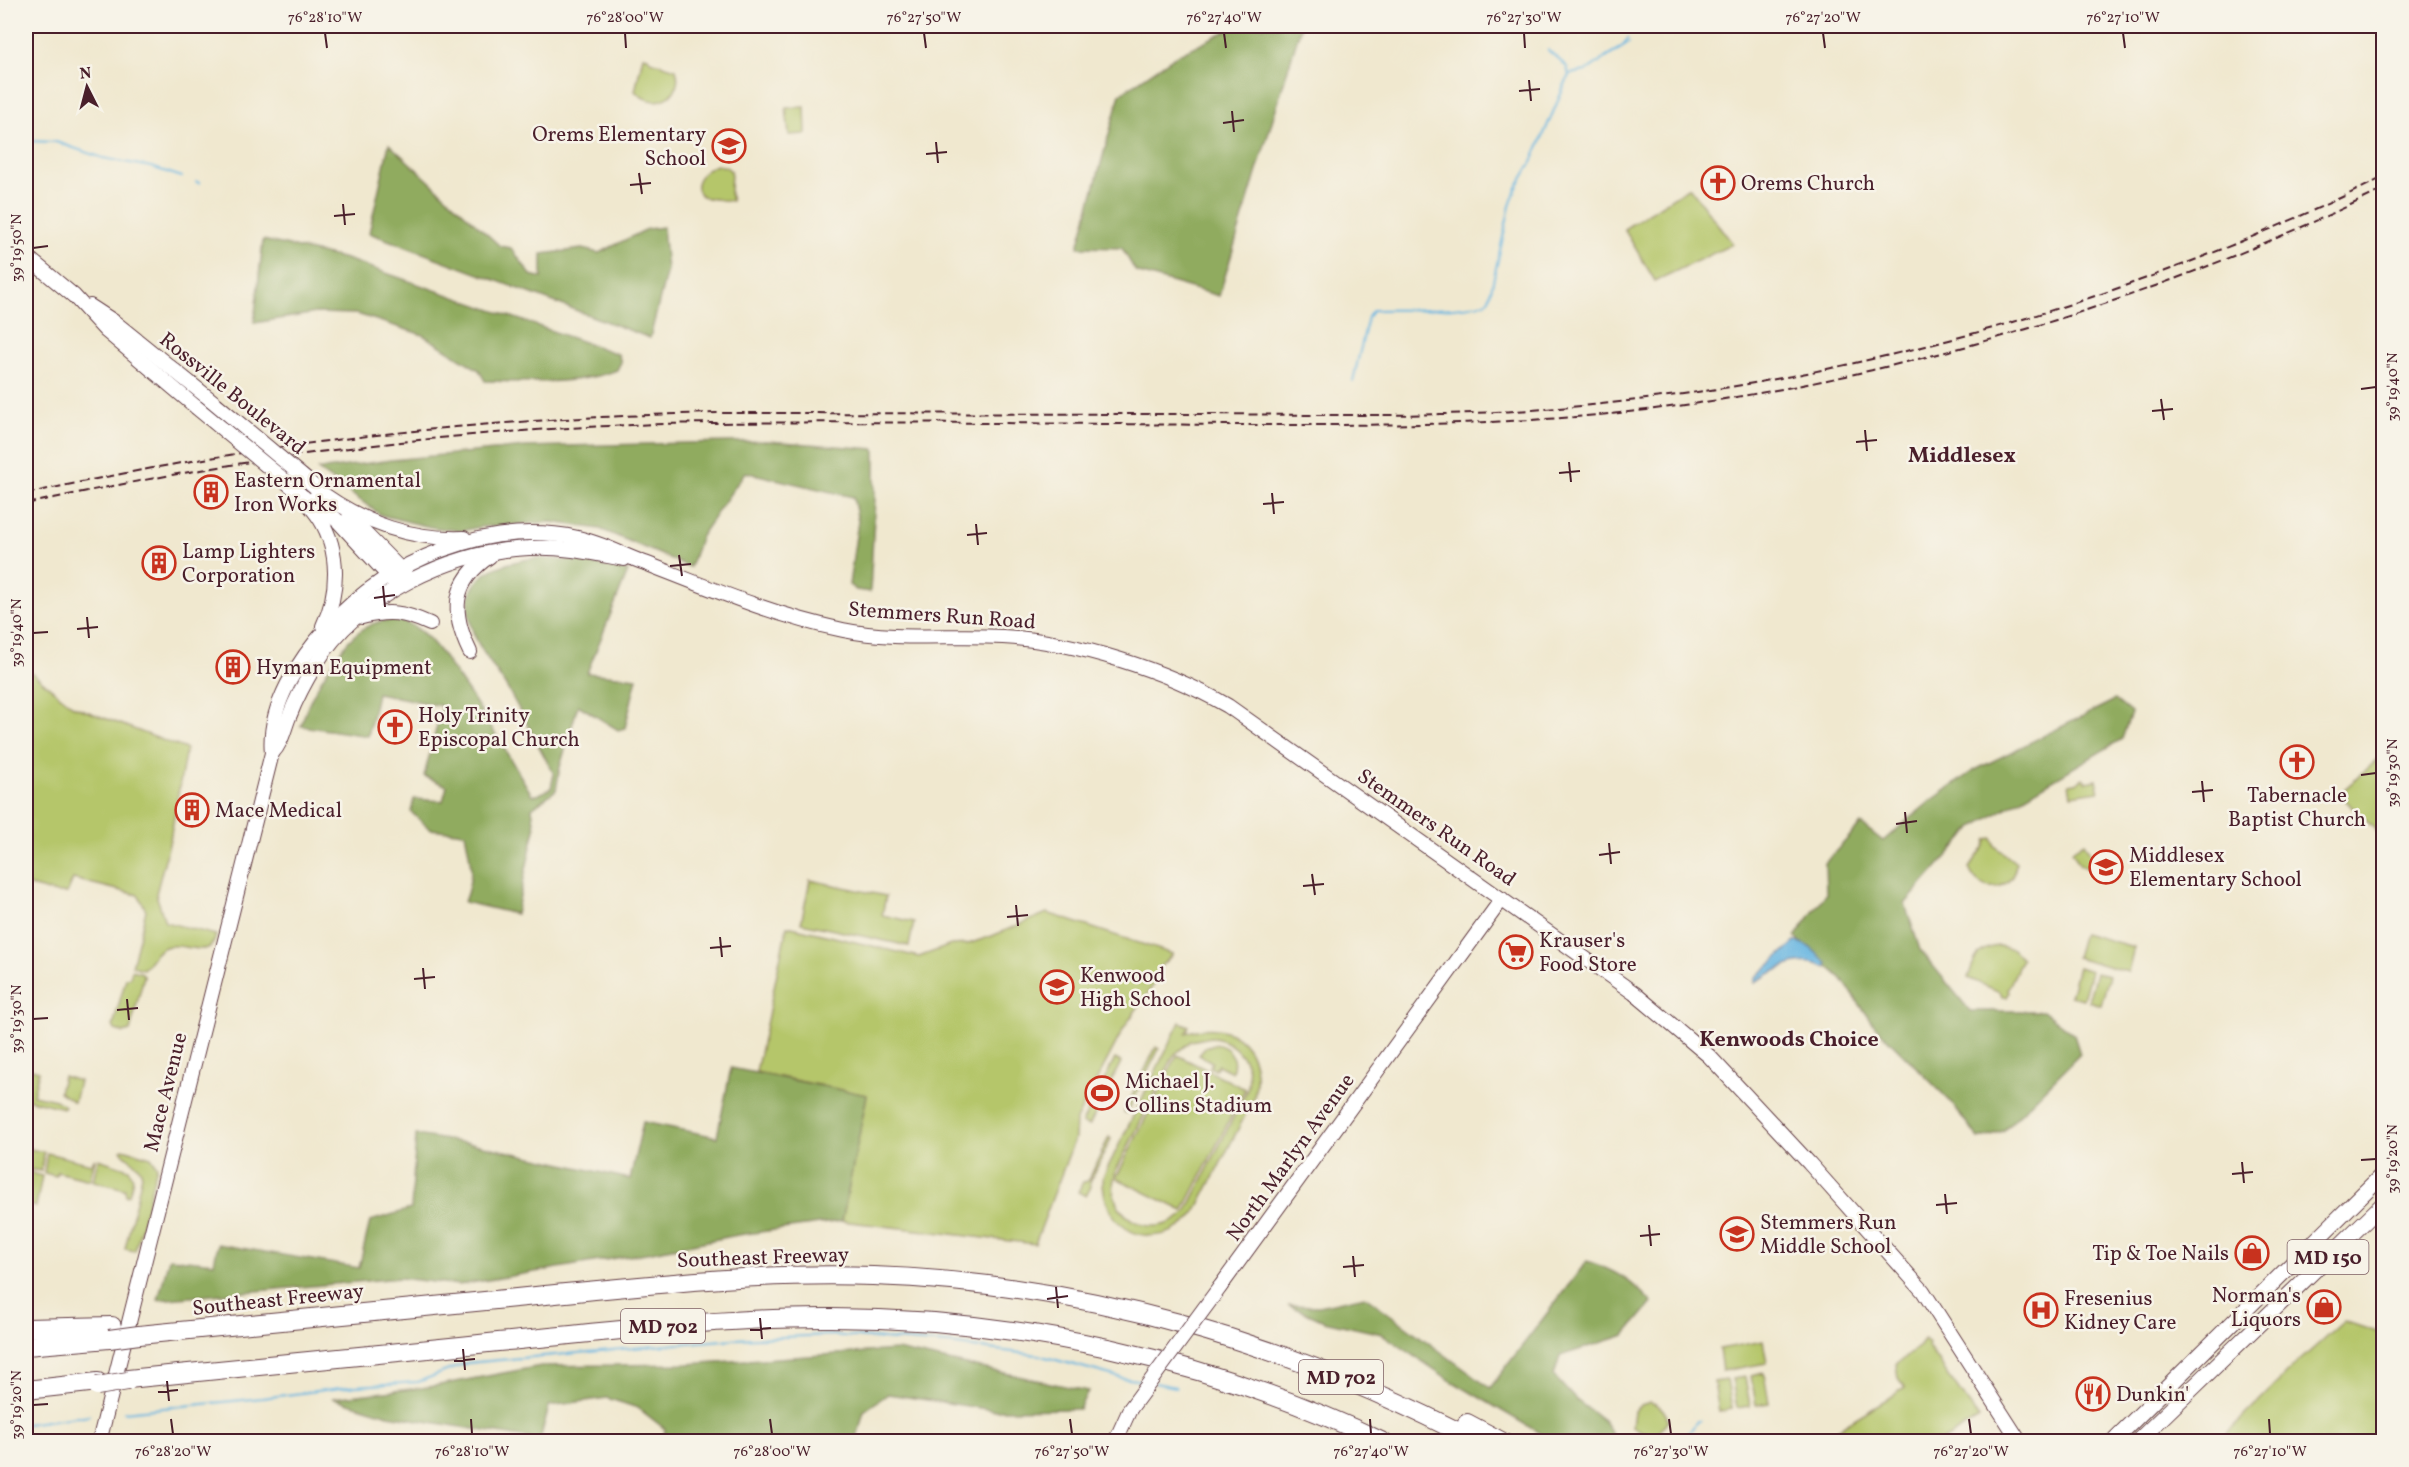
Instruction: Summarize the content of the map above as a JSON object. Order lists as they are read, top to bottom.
{
  "streets": {
    "highway": ["Southeast Freeway", "MD 702"],
    "main road": [
      "Rossville Boulevard",
      "Stemmers Run Road",
      "Mace Avenue",
      "North Marlyn Avenue",
      "MD 150"
    ]
  },
  "crossings": [
    ["Rossville Boulevard", "Stemmers Run Road"],
    ["Rossville Boulevard", "Mace Avenue"],
    ["Stemmers Run Road", "Mace Avenue"],
    ["Stemmers Run Road", "North Marlyn Avenue"]
  ],
  "districts": ["Middlesex", "Kenwoods Choice"],
  "places": {
    "school or university": [
      "Orems Elementary School",
      "Middlesex Elementary School",
      "Kenwood High School",
      "Stemmers Run Middle School"
    ],
    "church": ["Orems Church", "Holy Trinity Episcopal Church", "Tabernacle Baptist Church"],
    "building": [
      "Eastern Ornamental Iron Works",
      "Lamp Lighters Corporation",
      "Hyman Equipment",
      "Mace Medical"
    ],
    "supermarket": ["Krauser's Food Store"],
    "sports": ["Michael J. Collins Stadium"],
    "shop": ["Tip & Toe Nails", "Norman's Liquors"],
    "hospital": ["Fresenius Kidney Care"],
    "restaurant": ["Dunkin'"]
  },
  "north": "top",
  "coordinates": [
    "76°28'10\"W",
    "76°28'00\"W",
    "76°27'50\"W",
    "76°27'40\"W",
    "76°27'30\"W",
    "76°27'20\"W",
    "76°27'10\"W",
    "39°19'50\"N",
    "39°19'40\"N",
    "39°19'30\"N",
    "39°19'20\"N",
    "76°28'20\"W"
  ]
}
